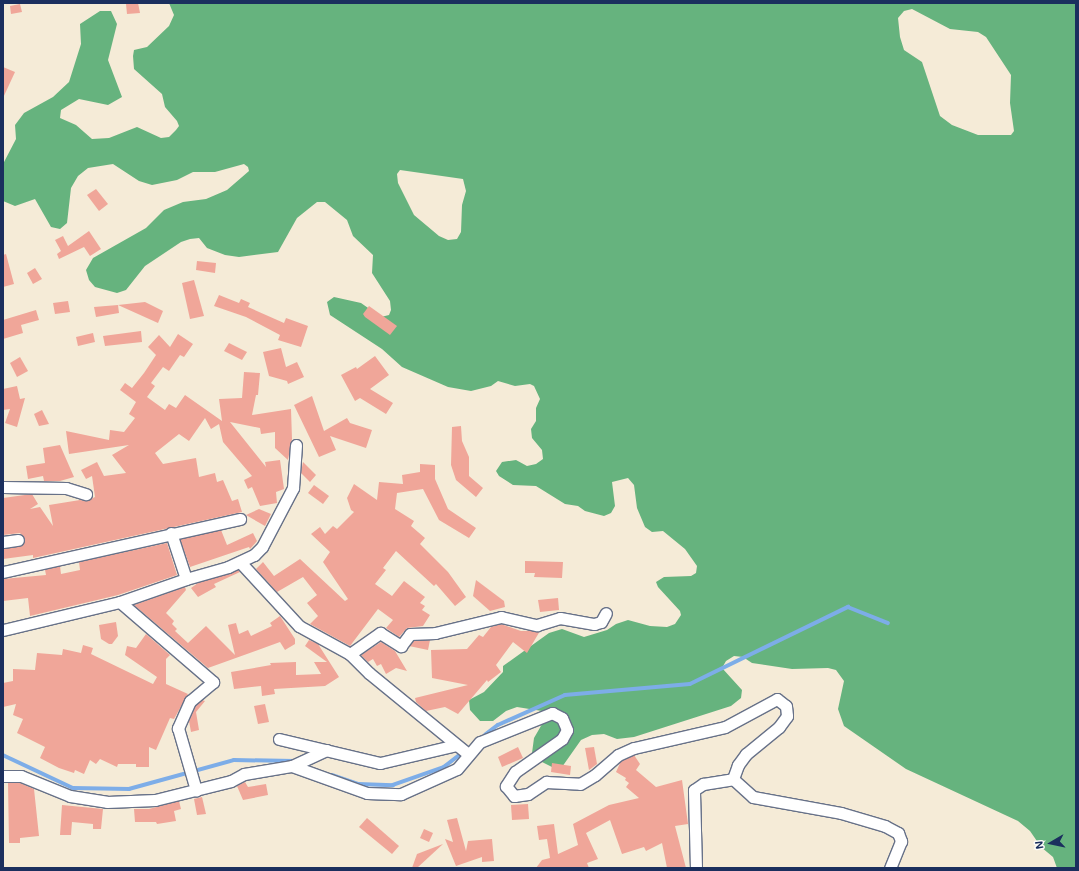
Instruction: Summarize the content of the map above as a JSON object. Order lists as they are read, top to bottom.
{
  "north": "left"
}
